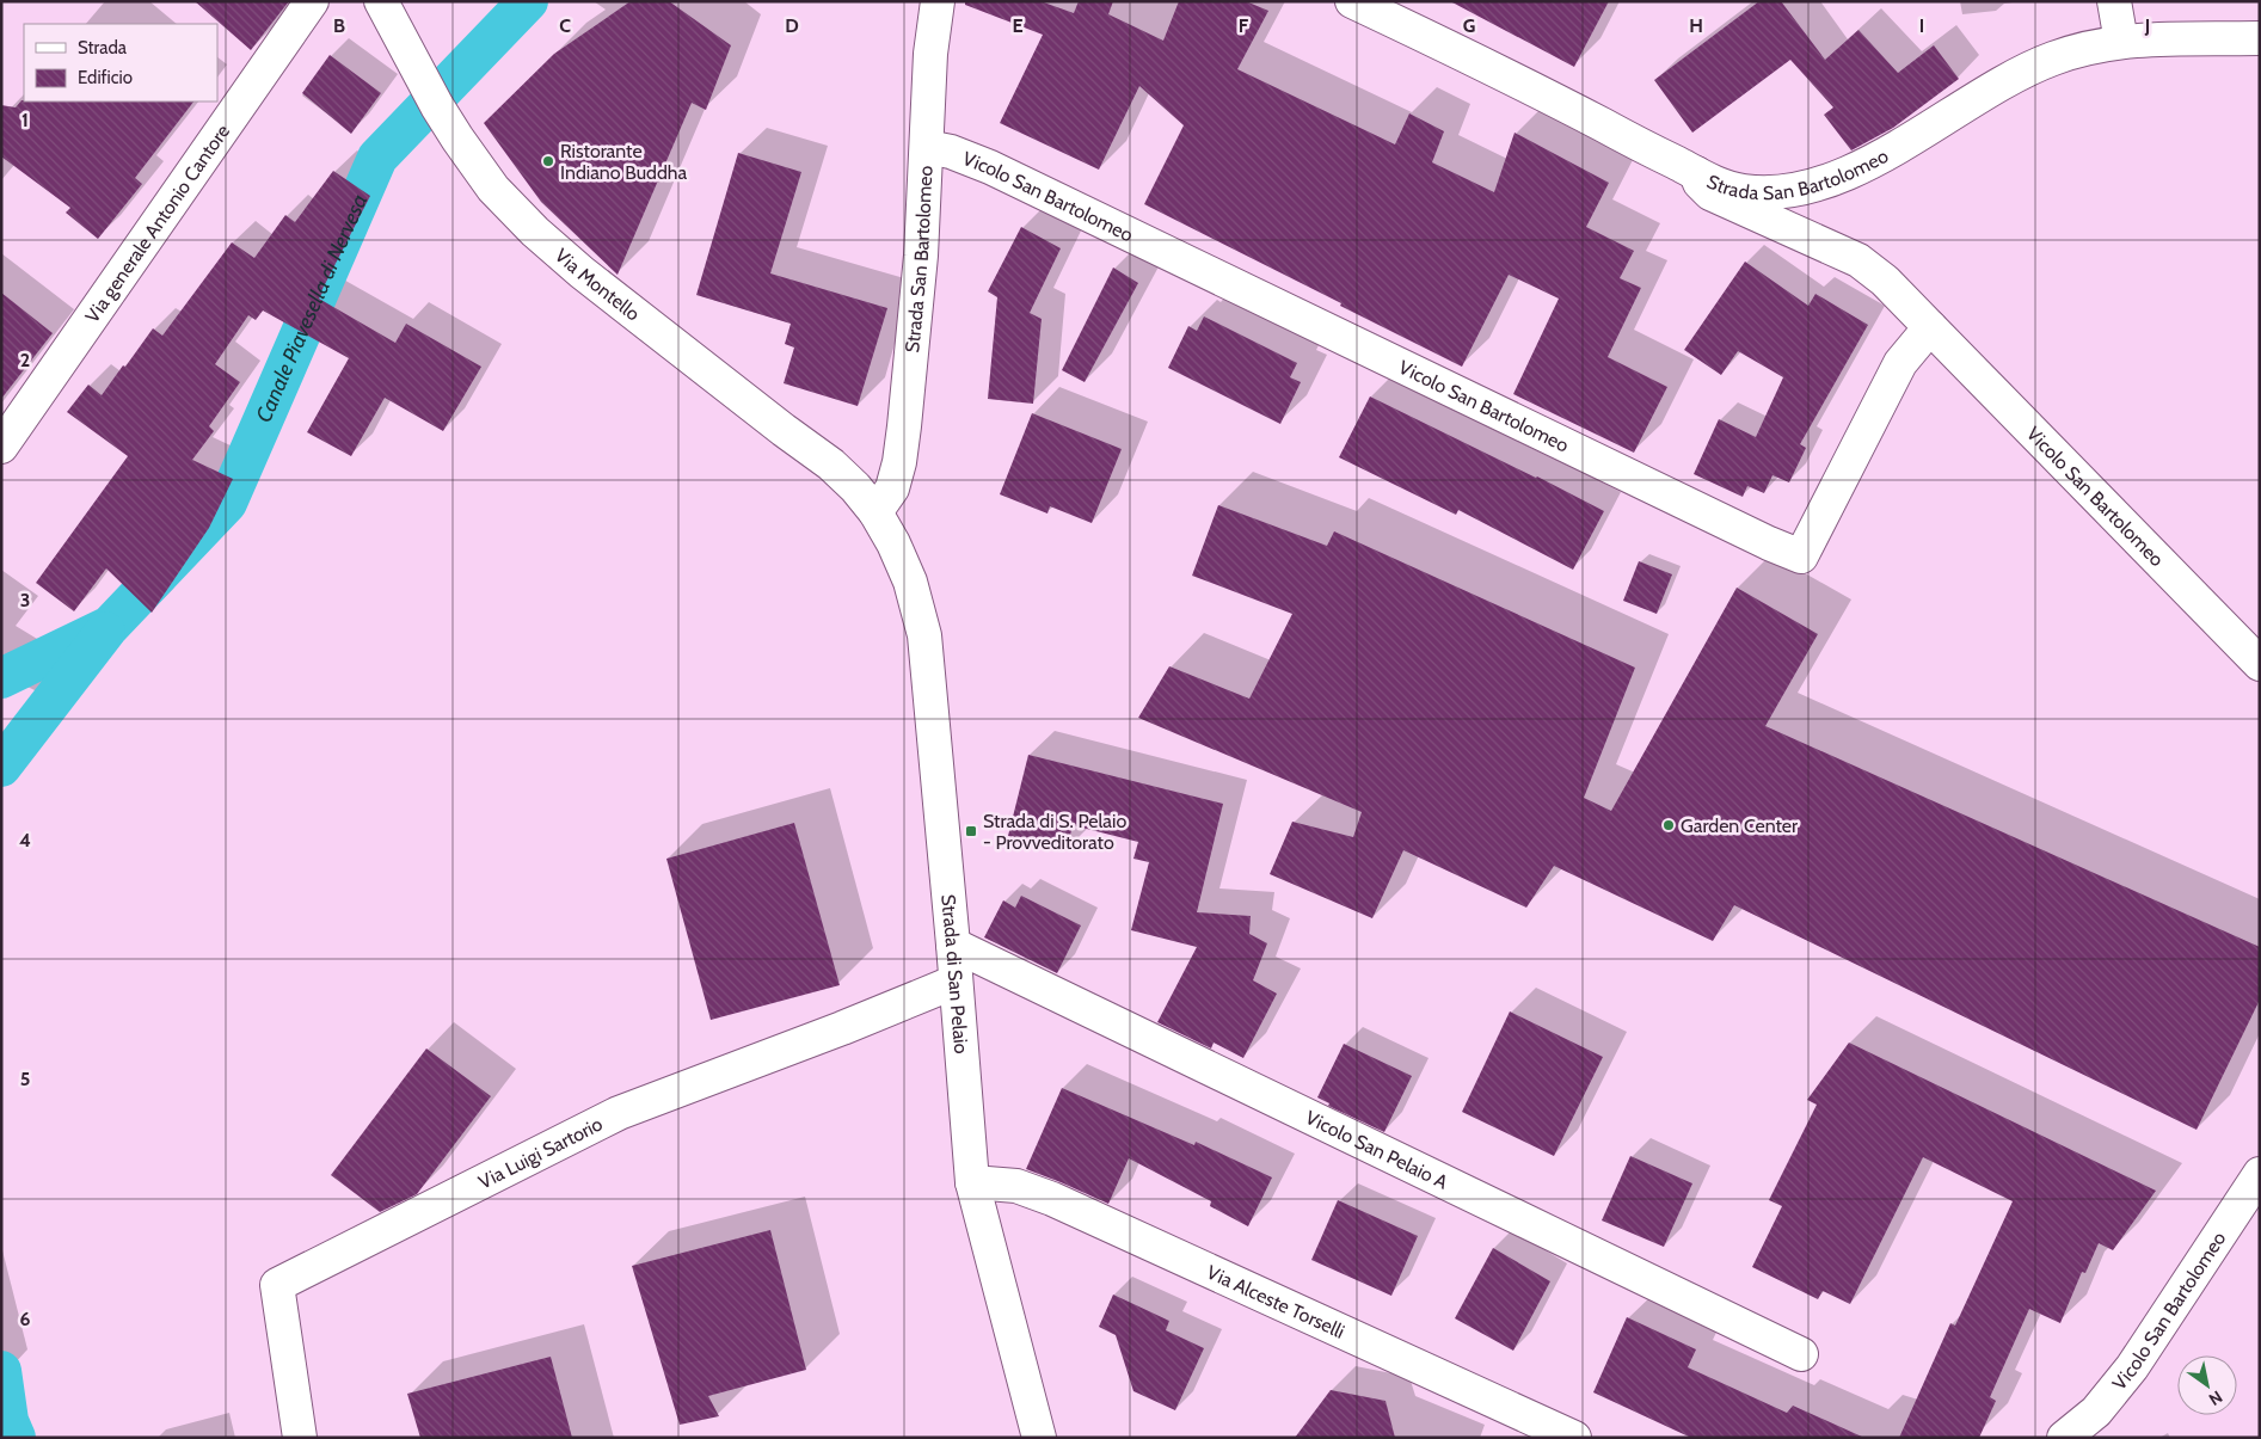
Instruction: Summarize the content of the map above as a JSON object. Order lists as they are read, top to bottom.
{
  "streets": {
    "street": [
      "Strada San Bartolomeo",
      "Vicolo San Bartolomeo",
      "Via generale Antonio Cantore",
      "Via Montello",
      "Strada di San Pelaio",
      "Vicolo San Pelaio A",
      "Via Luigi Sartorio",
      "Via Alceste Torselli"
    ]
  },
  "crossings": [
    ["Strada San Bartolomeo", "Vicolo San Bartolomeo"],
    ["Strada San Bartolomeo", "Via Montello"],
    ["Strada San Bartolomeo", "Strada di San Pelaio"],
    ["Via Montello", "Strada di San Pelaio"],
    ["Strada di San Pelaio", "Vicolo San Pelaio A"],
    ["Strada di San Pelaio", "Via Luigi Sartorio"],
    ["Strada di San Pelaio", "Via Alceste Torselli"]
  ],
  "water": ["Canale Piavesella di Nervesa"],
  "places": {
    "other": ["Ristorante Indiano Buddha", "Garden Center"],
    "transit": ["Strada di S. Pelaio - Provveditorato"]
  },
  "legend": ["Strada", "Edificio"],
  "north": "bottom right",
  "grid": {
    "columns": [
      "B",
      "C",
      "D",
      "E",
      "F",
      "G",
      "H",
      "I",
      "J"
    ],
    "rows": [
      "1",
      "2",
      "3",
      "4",
      "5",
      "6"
    ]
  }
}
